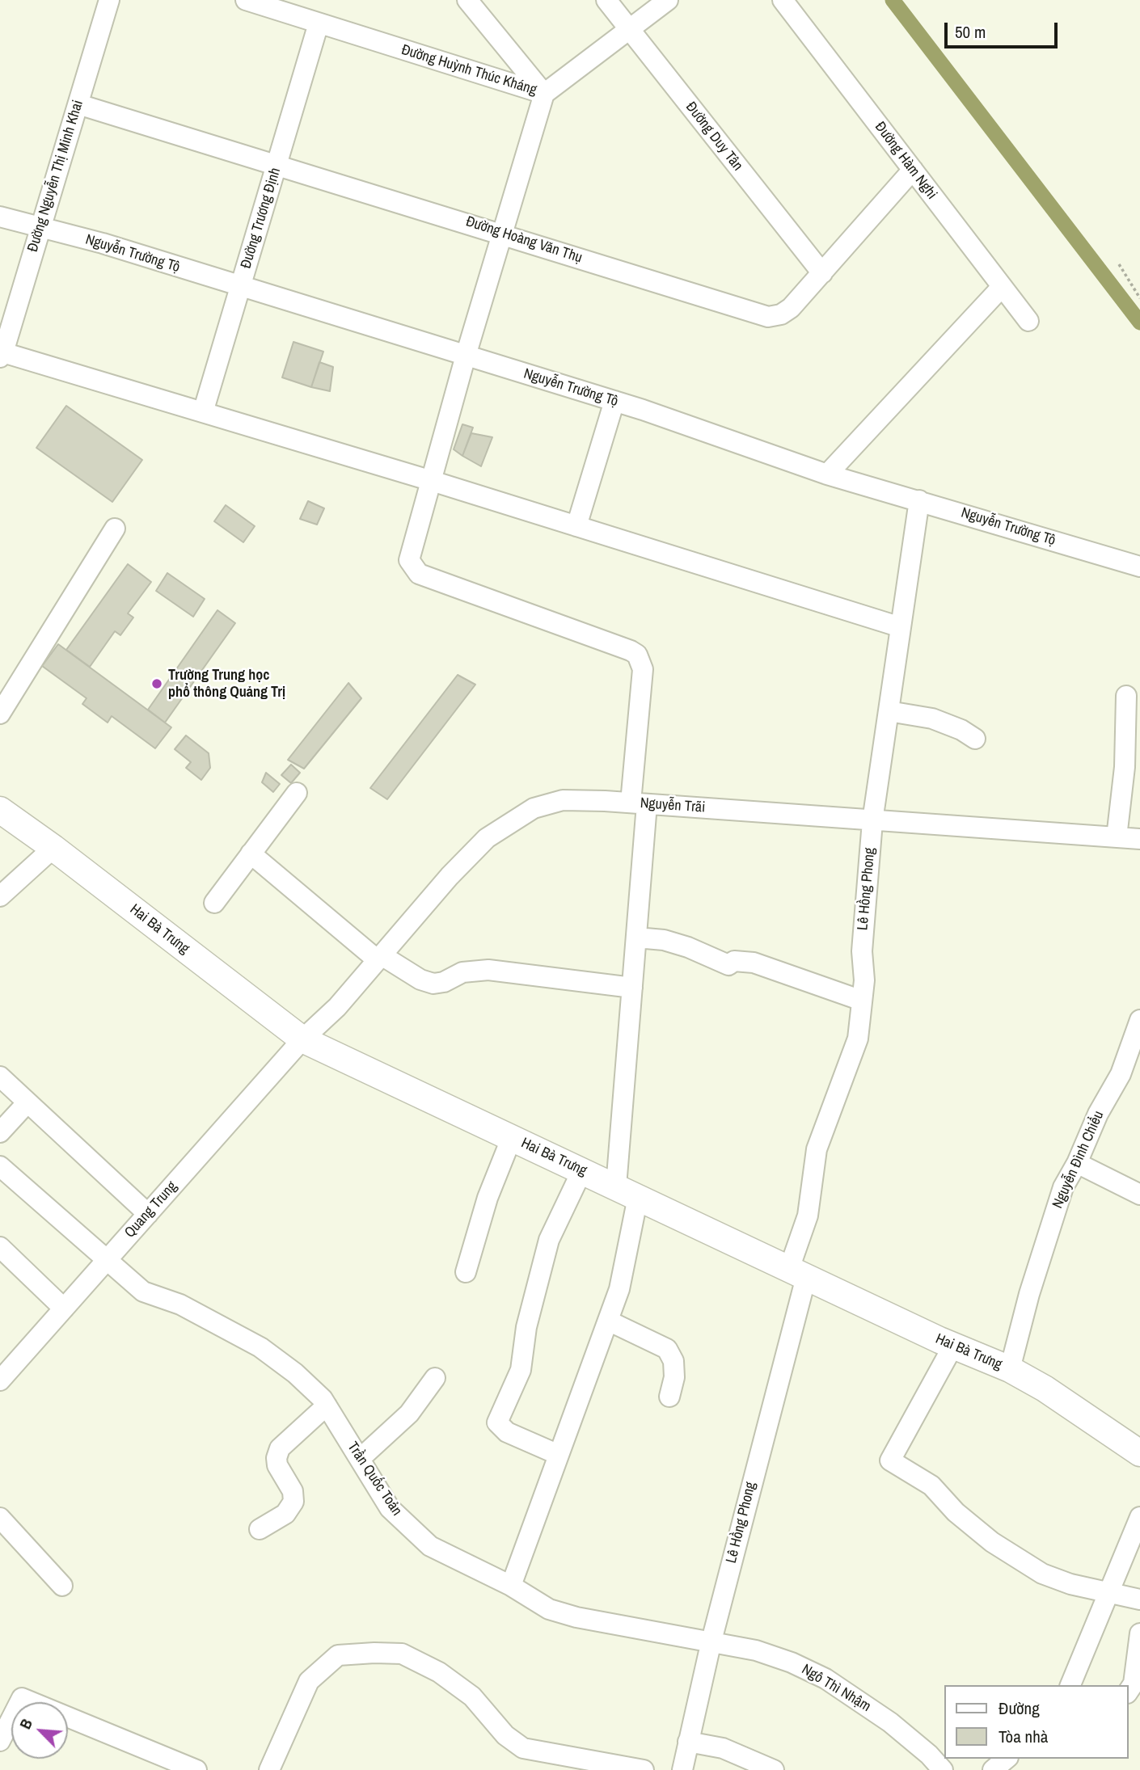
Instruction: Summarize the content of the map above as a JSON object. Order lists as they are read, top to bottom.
{
  "streets": {
    "main road": ["Hai Bà Trưng"],
    "street": [
      "Đường Huỳnh Thúc Kháng",
      "Đường Duy Tân",
      "Đường Hàm Nghi",
      "Đường Nguyễn Thị Minh Khai",
      "Đường Trương Định",
      "Đường Hoàng Văn Thụ",
      "Nguyễn Trường Tộ",
      "Nguyễn Trãi",
      "Lê Hồng Phong",
      "Nguyễn Đình Chiểu",
      "Quang Trung",
      "Trần Quốc Toản",
      "Ngô Thì Nhậm"
    ]
  },
  "crossings": [
    ["Đường Huỳnh Thúc Kháng", "Đường Duy Tân"],
    ["Đường Huỳnh Thúc Kháng", "Đường Trương Định"],
    ["Đường Duy Tân", "Đường Hoàng Văn Thụ"],
    ["Đường Hàm Nghi", "Đường Hoàng Văn Thụ"],
    ["Đường Nguyễn Thị Minh Khai", "Đường Hoàng Văn Thụ"],
    ["Đường Nguyễn Thị Minh Khai", "Nguyễn Trường Tộ"],
    ["Đường Trương Định", "Đường Hoàng Văn Thụ"],
    ["Đường Trương Định", "Nguyễn Trường Tộ"],
    ["Nguyễn Trường Tộ", "Lê Hồng Phong"],
    ["Nguyễn Trãi", "Lê Hồng Phong"],
    ["Nguyễn Trãi", "Hai Bà Trưng"],
    ["Nguyễn Trãi", "Quang Trung"],
    ["Lê Hồng Phong", "Hai Bà Trưng"],
    ["Lê Hồng Phong", "Trần Quốc Toản"],
    ["Lê Hồng Phong", "Ngô Thì Nhậm"],
    ["Hai Bà Trưng", "Nguyễn Đình Chiểu"],
    ["Hai Bà Trưng", "Quang Trung"],
    ["Quang Trung", "Trần Quốc Toản"],
    ["Trần Quốc Toản", "Ngô Thì Nhậm"]
  ],
  "places": ["Trường Trung học phổ thông Quảng Trị"],
  "legend": ["Đường", "Tòa nhà"],
  "scale_bar": "50 m",
  "north": "top left"
}
